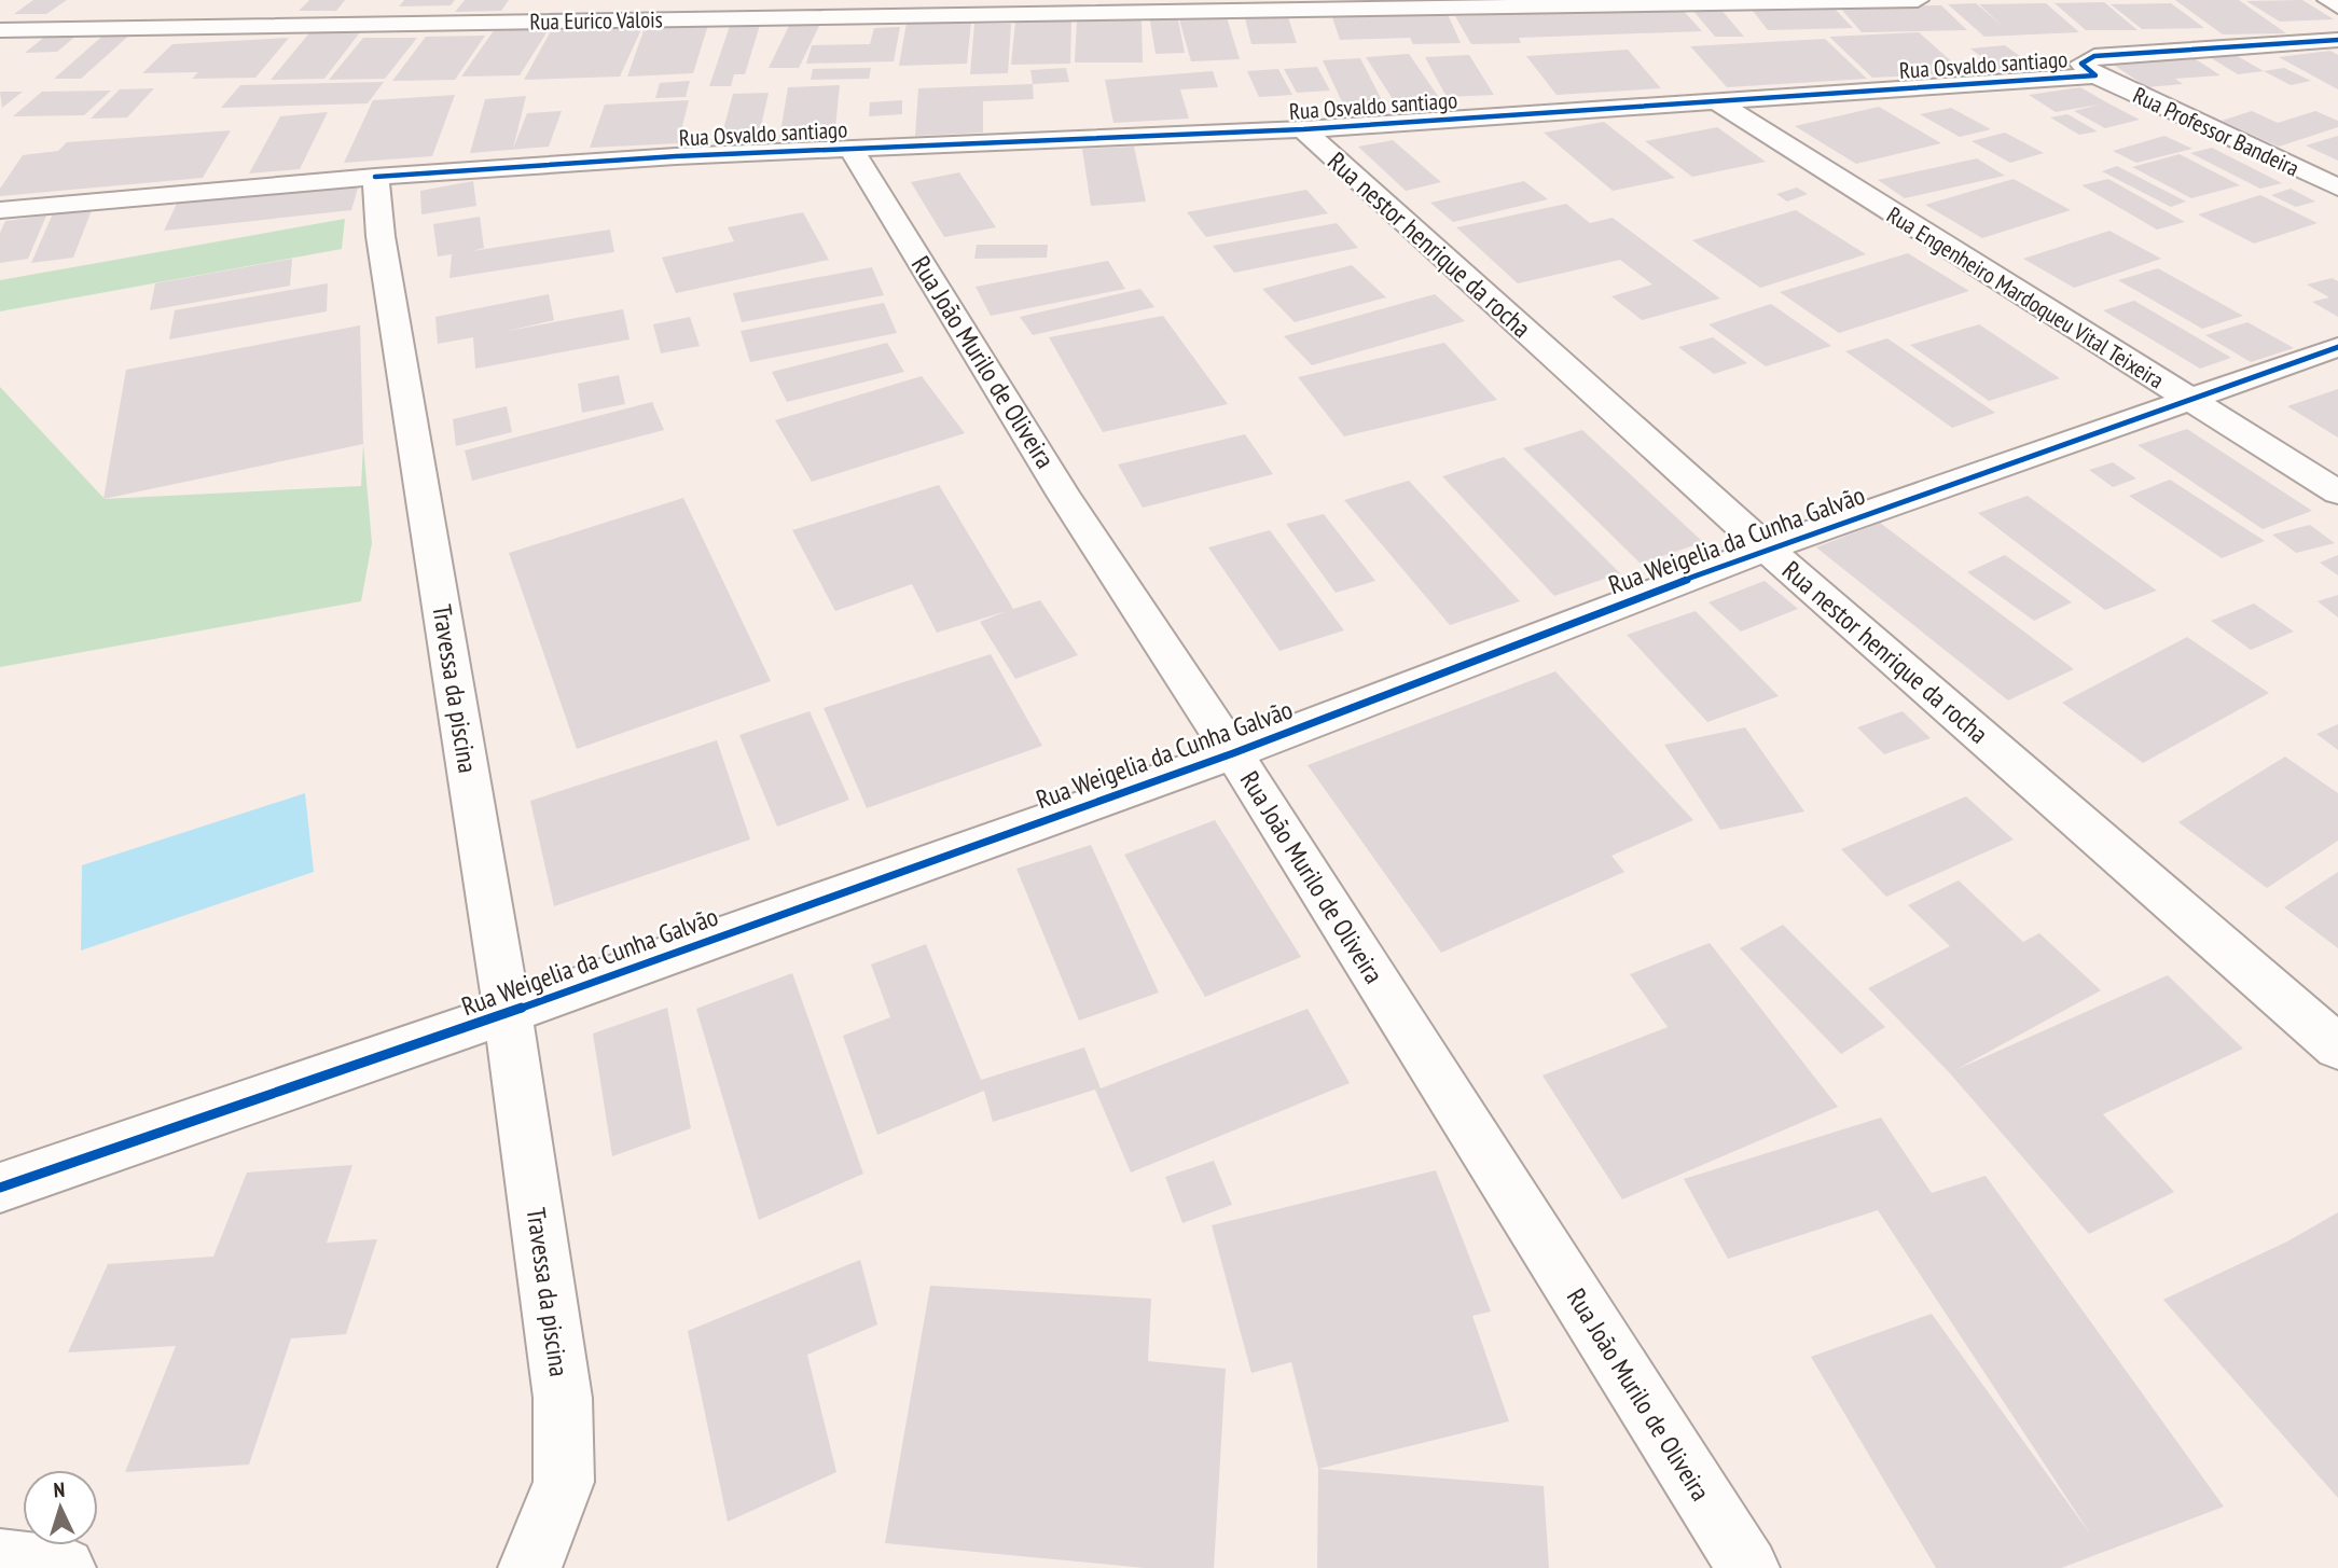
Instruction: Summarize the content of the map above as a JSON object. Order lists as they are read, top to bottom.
{
  "streets": {
    "street": [
      "Rua Eurico Valois",
      "Rua Osvaldo santiago",
      "Rua Professor Bandeira",
      "Rua nestor henrique da rocha",
      "Rua Engenheiro Mardoqueu Vital Teixeira",
      "Rua João Murilo de Oliveira",
      "Rua Weigelia da Cunha Galvão",
      "Travessa da piscina"
    ]
  },
  "crossings": [
    ["Rua Osvaldo santiago", "Rua Professor Bandeira"],
    ["Rua Osvaldo santiago", "Rua nestor henrique da rocha"],
    ["Rua Osvaldo santiago", "Rua Engenheiro Mardoqueu Vital Teixeira"],
    ["Rua Osvaldo santiago", "Rua João Murilo de Oliveira"],
    ["Rua Osvaldo santiago", "Travessa da piscina"],
    ["Rua nestor henrique da rocha", "Rua Weigelia da Cunha Galvão"],
    ["Rua Engenheiro Mardoqueu Vital Teixeira", "Rua Weigelia da Cunha Galvão"],
    ["Rua João Murilo de Oliveira", "Rua Weigelia da Cunha Galvão"],
    ["Rua Weigelia da Cunha Galvão", "Travessa da piscina"]
  ],
  "north": "top"
}
